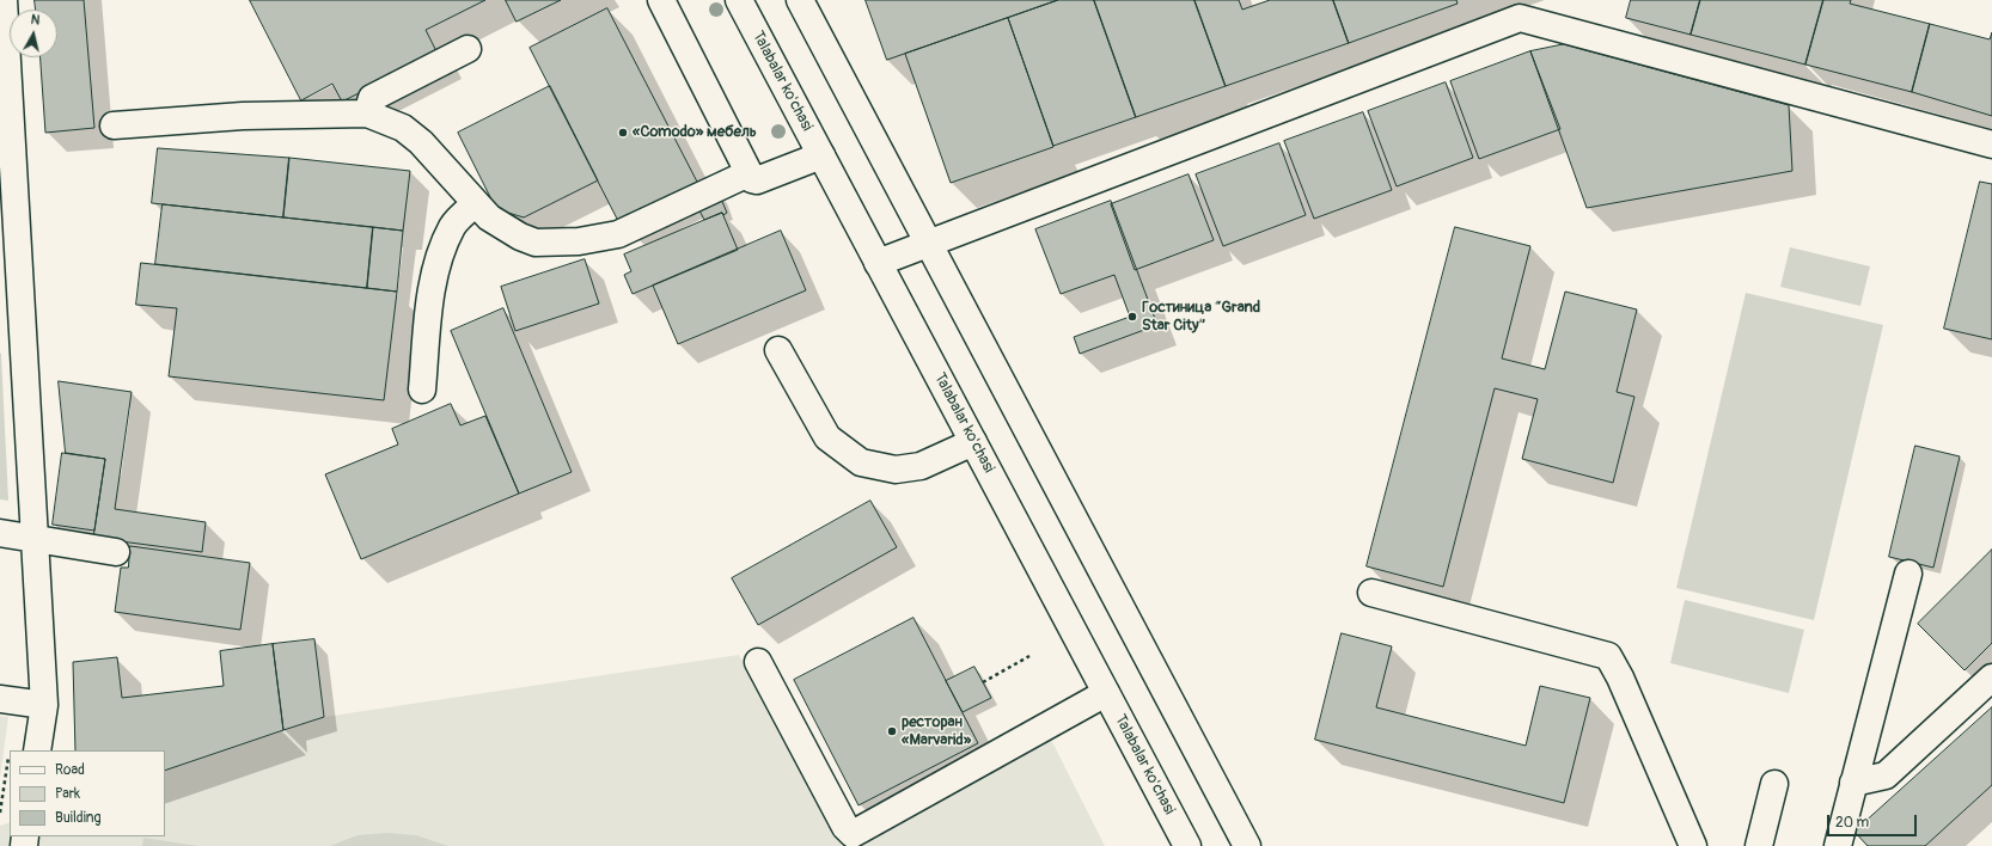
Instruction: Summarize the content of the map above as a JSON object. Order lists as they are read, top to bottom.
{
  "streets": {
    "main road": ["Talabalar ko'chasi"]
  },
  "places": ["«Comodo» мебель", "Гостиница “Grand Star City”", "ресторан «Marvarid»"],
  "legend": ["Road", "Park", "Building"],
  "scale_bar": "20 m",
  "north": "top"
}
